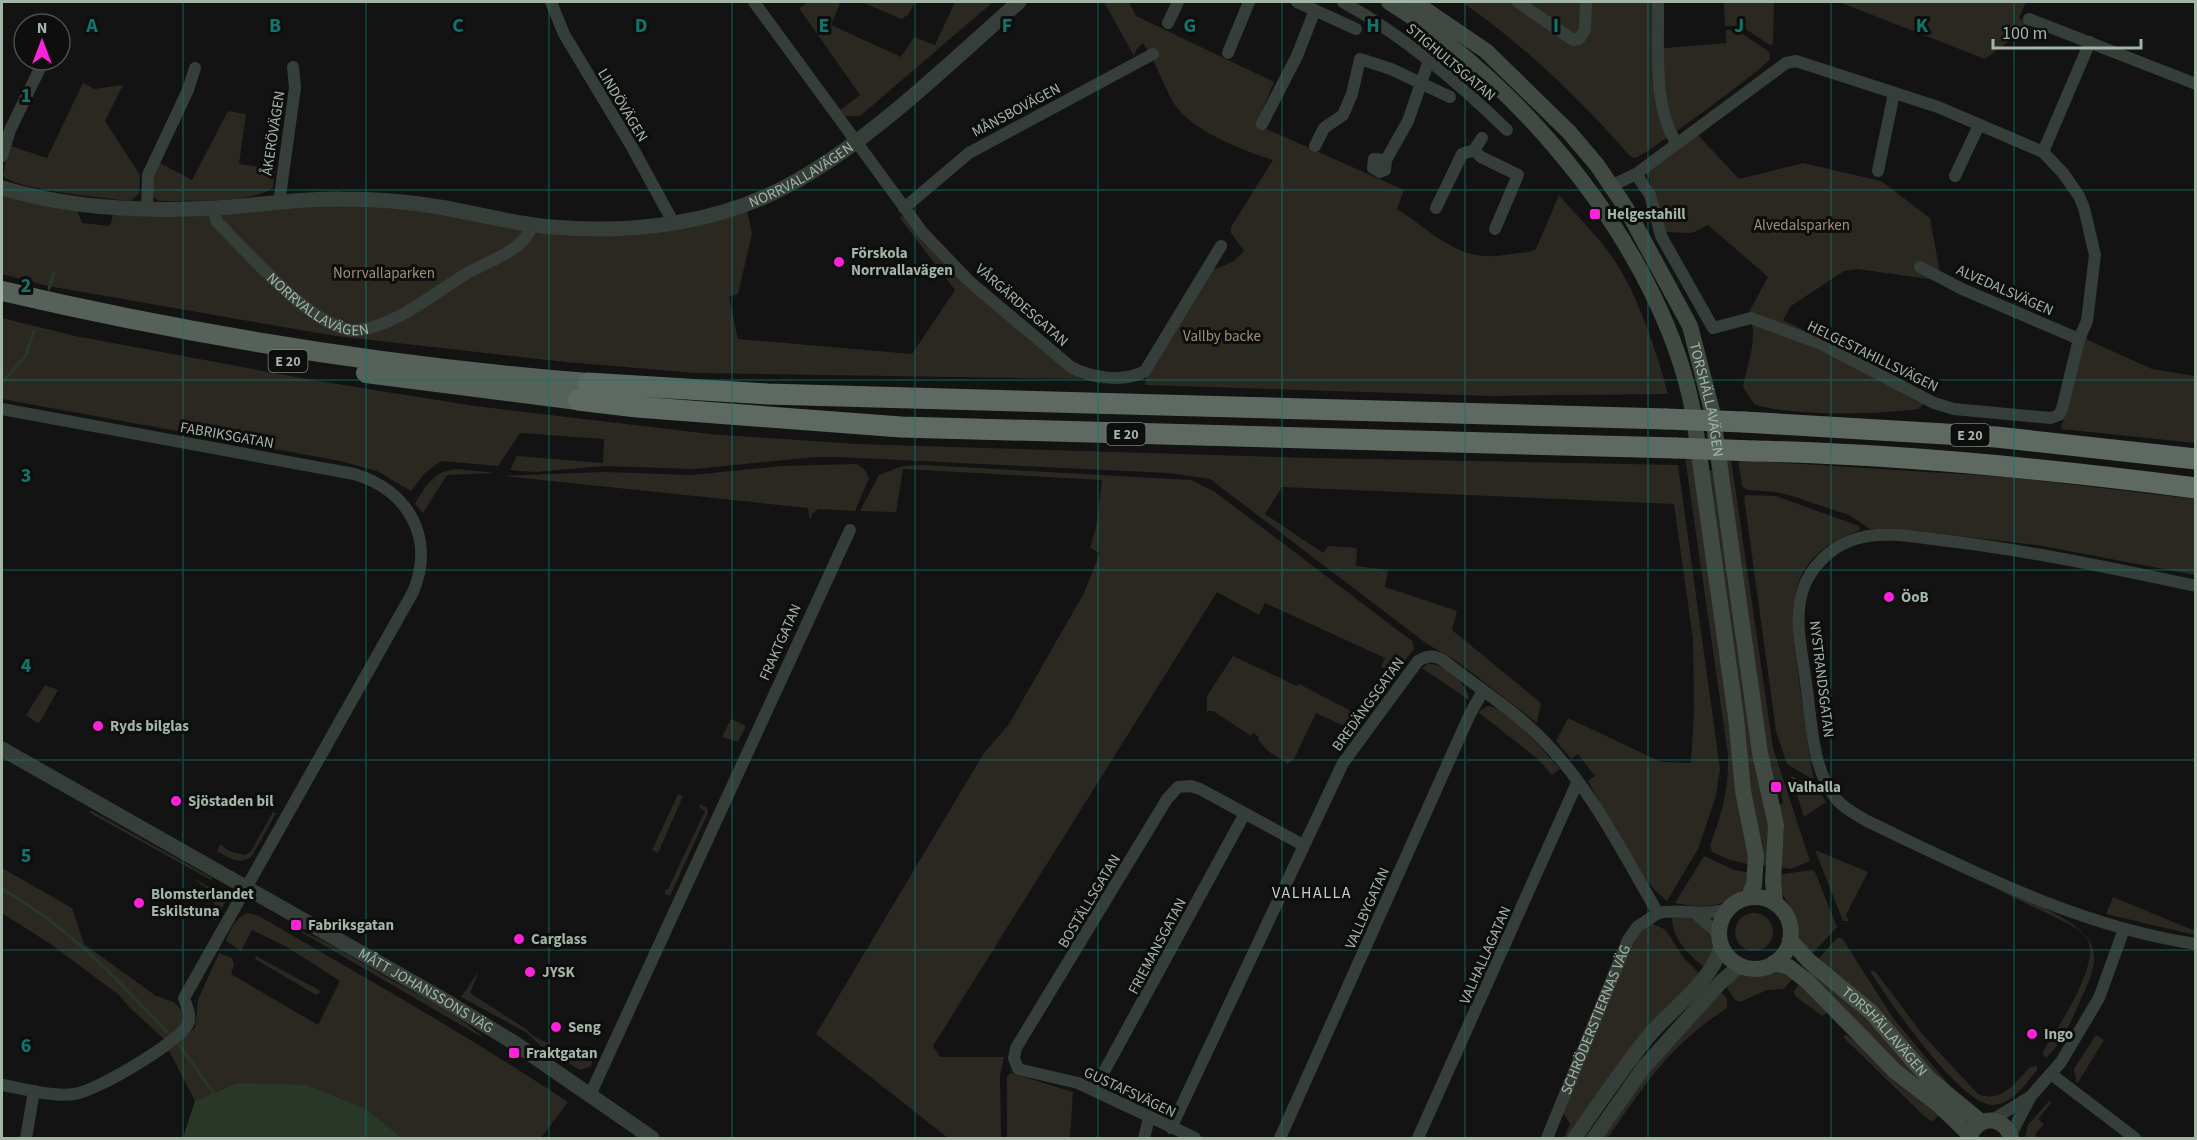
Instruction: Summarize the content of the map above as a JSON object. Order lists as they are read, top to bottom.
{
  "streets": {
    "highway": ["E 20"],
    "main road": ["TORSHÄLLAVÄGEN"],
    "street": [
      "STIGHULTSGATAN",
      "LINDÖVÄGEN",
      "MÅNSBOVÄGEN",
      "ÅKERÖVÄGEN",
      "NORRVALLAVÄGEN",
      "ALVEDALSVÄGEN",
      "VÅRGÄRDESGATAN",
      "HELGESTAHILLSVÄGEN",
      "FABRIKSGATAN",
      "FRAKTGATAN",
      "NYSTRANDSGATAN",
      "BREDÄNGSGATAN",
      "BOSTÄLLSGATAN",
      "VALLBYGATAN",
      "FRIEMANSGATAN",
      "VALHALLAGATAN",
      "MÅTT JOHANSSONS VÄG",
      "SCHRÖDERSTIERNAS VÄG",
      "GUSTAFSVÄGEN"
    ]
  },
  "crossings": [
    ["LINDÖVÄGEN", "NORRVALLAVÄGEN"],
    ["MÅNSBOVÄGEN", "VÅRGÄRDESGATAN"],
    ["ÅKERÖVÄGEN", "NORRVALLAVÄGEN"],
    ["NORRVALLAVÄGEN", "VÅRGÄRDESGATAN"],
    ["ALVEDALSVÄGEN", "HELGESTAHILLSVÄGEN"],
    ["HELGESTAHILLSVÄGEN", "TORSHÄLLAVÄGEN"],
    ["FABRIKSGATAN", "MÅTT JOHANSSONS VÄG"],
    ["FRAKTGATAN", "MÅTT JOHANSSONS VÄG"],
    ["BREDÄNGSGATAN", "BOSTÄLLSGATAN"],
    ["BREDÄNGSGATAN", "VALLBYGATAN"],
    ["BREDÄNGSGATAN", "VALHALLAGATAN"],
    ["BREDÄNGSGATAN", "SCHRÖDERSTIERNAS VÄG"],
    ["BREDÄNGSGATAN", "GUSTAFSVÄGEN"],
    ["BOSTÄLLSGATAN", "FRIEMANSGATAN"],
    ["BOSTÄLLSGATAN", "GUSTAFSVÄGEN"],
    ["FRIEMANSGATAN", "GUSTAFSVÄGEN"]
  ],
  "districts": ["VALHALLA"],
  "parks": ["Alvedalsparken", "Norrvallaparken", "Vallby backe"],
  "places": {
    "transit": [
      "Helgestahill",
      "Valhalla",
      "Fabriksgatan",
      "Fraktgatan"
    ],
    "other": [
      "Förskola Norrvallavägen",
      "ÖoB",
      "Ryds bilglas",
      "Sjöstaden bil",
      "Blomsterlandet Eskilstuna",
      "Carglass",
      "JYSK",
      "Seng",
      "Ingo"
    ]
  },
  "scale_bar": "100 m",
  "north": "top",
  "grid": {
    "columns": [
      "A",
      "B",
      "C",
      "D",
      "E",
      "F",
      "G",
      "H",
      "I",
      "J",
      "K"
    ],
    "rows": [
      "1",
      "2",
      "3",
      "4",
      "5",
      "6"
    ]
  }
}
